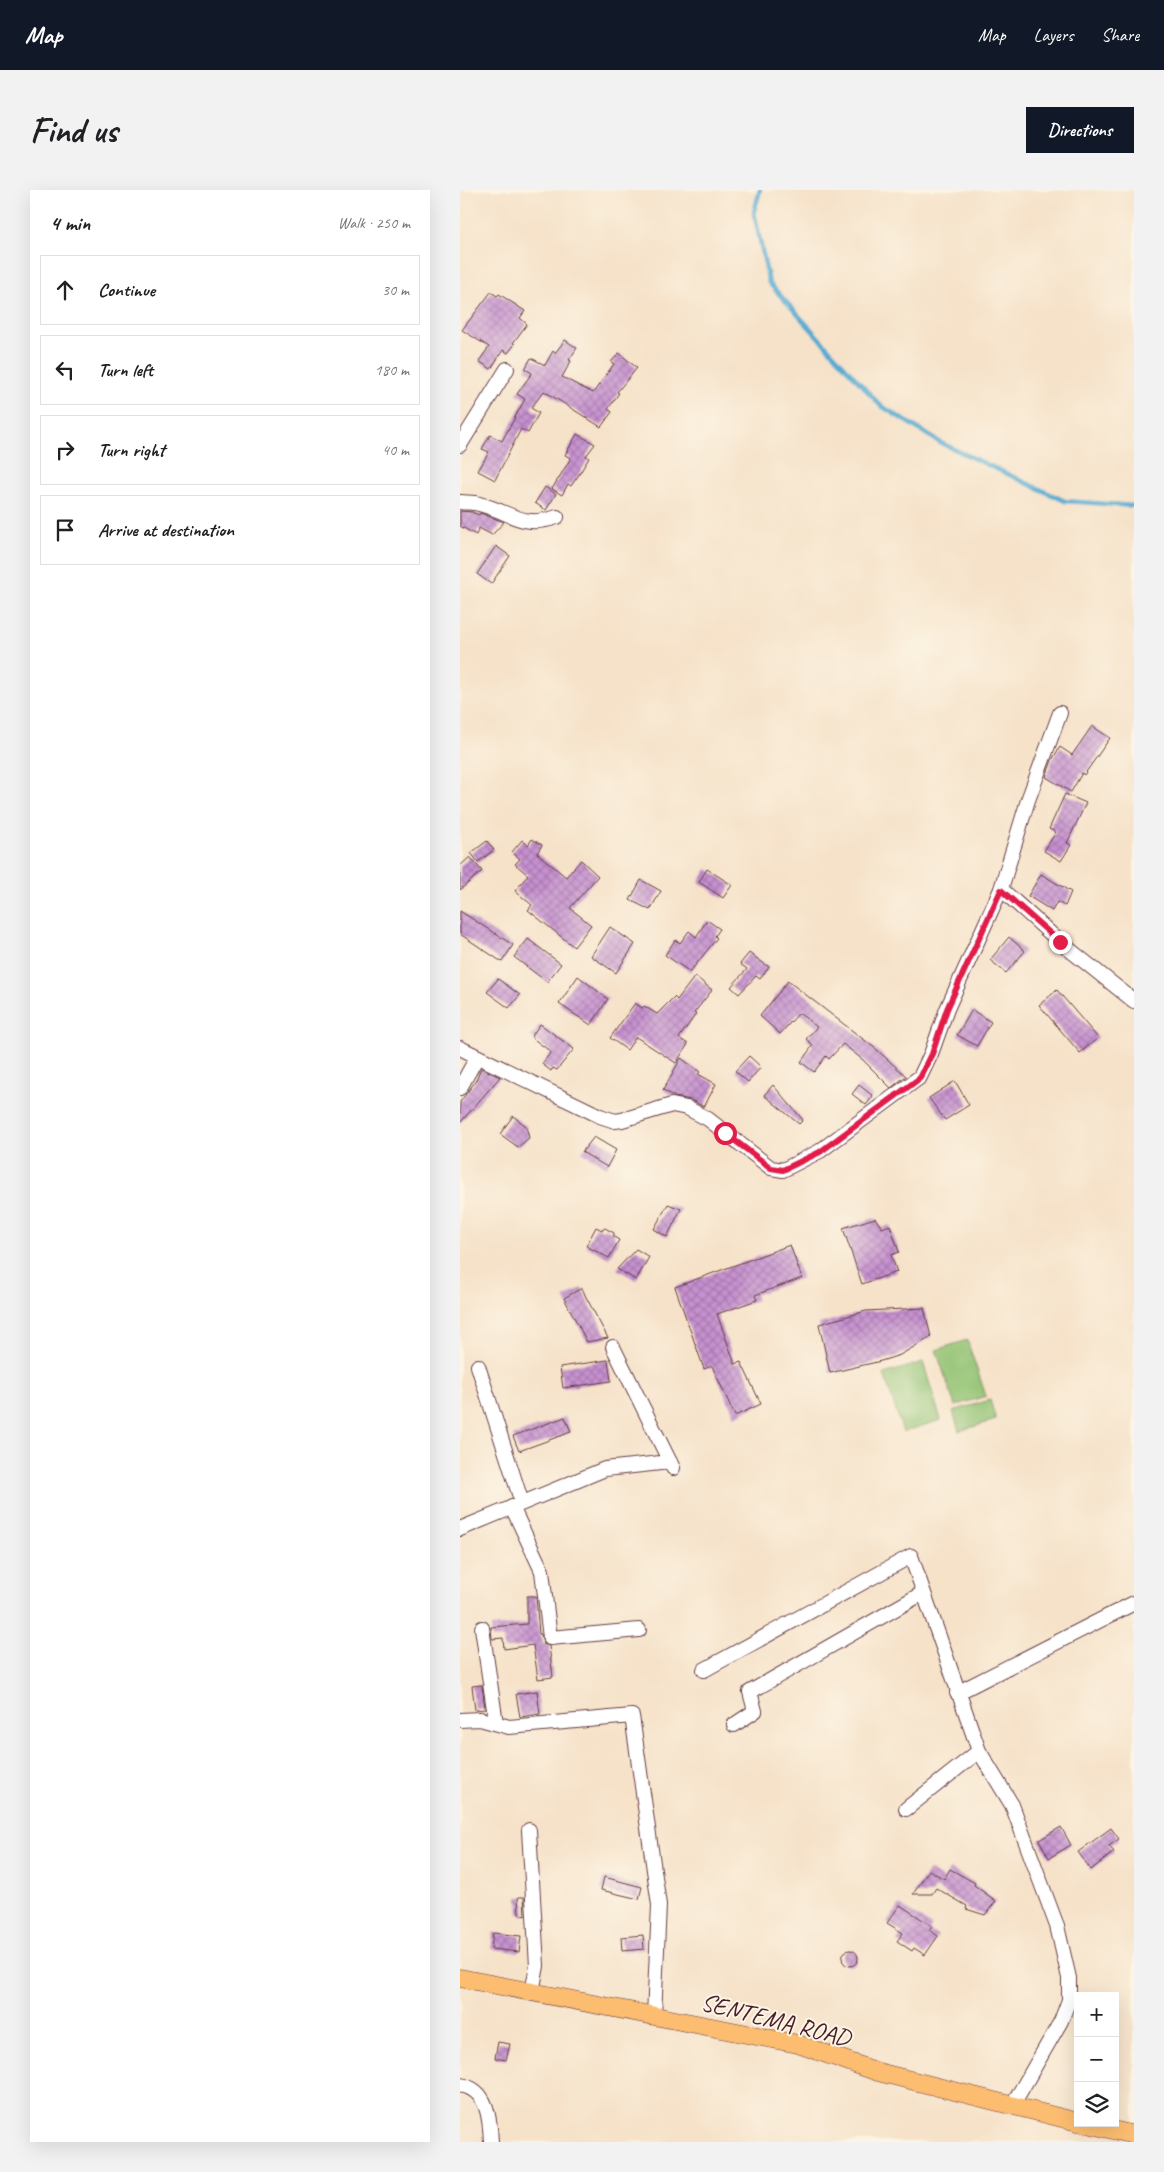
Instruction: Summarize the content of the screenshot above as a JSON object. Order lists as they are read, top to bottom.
{
  "streets": {
    "main road": ["SENTEMA ROAD"]
  },
  "page": {
    "header": "Map",
    "nav": ["Map", "Layers", "Share"],
    "buttons": "Directions",
    "title": "Find us",
    "heading": ["4 min", "Walk · 250 m"],
    "list": [
      ["Continue", "30 m"],
      ["Turn left", "180 m"],
      ["Turn right", "40 m"],
      "Arrive at destination"
    ],
    "map_buttons": ["+", "−"]
  }
}
